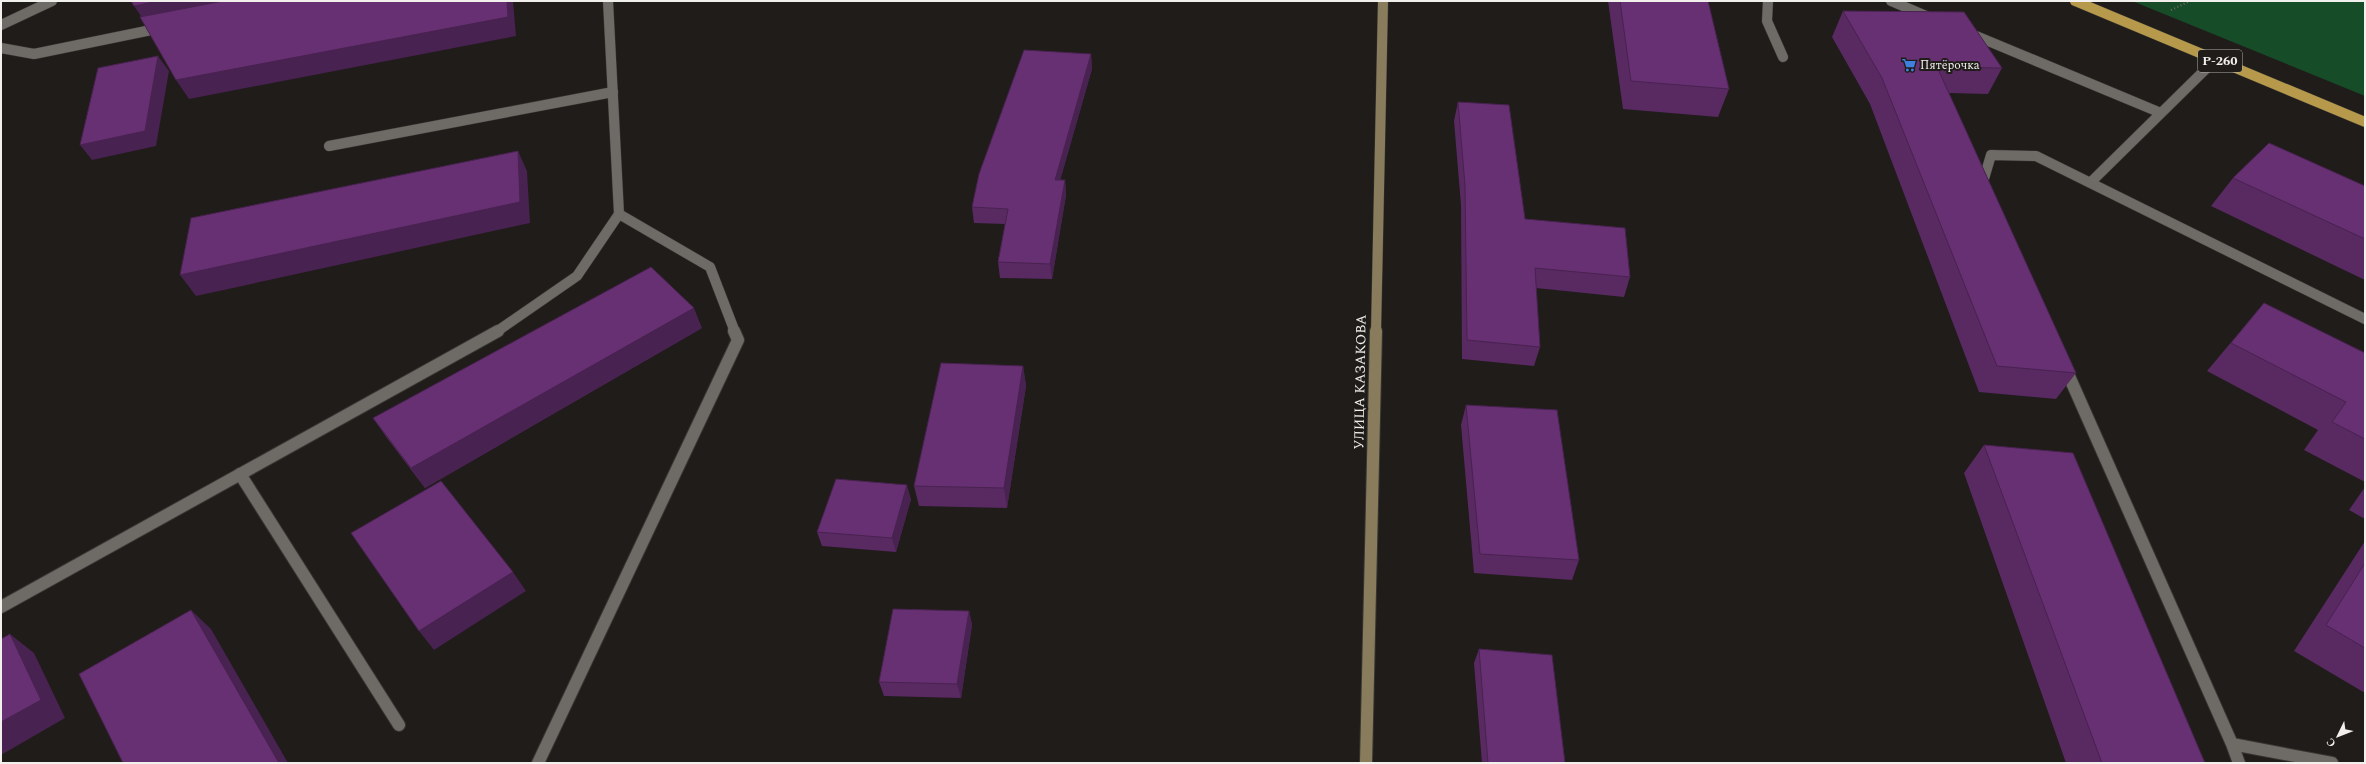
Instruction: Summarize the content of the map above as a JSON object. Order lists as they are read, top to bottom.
{
  "streets": {
    "highway": ["Р-260"],
    "main road": ["УЛИЦА КАЗАКОВА"]
  },
  "places": {
    "supermarket": ["Пятёрочка"]
  },
  "north": "bottom left"
}
